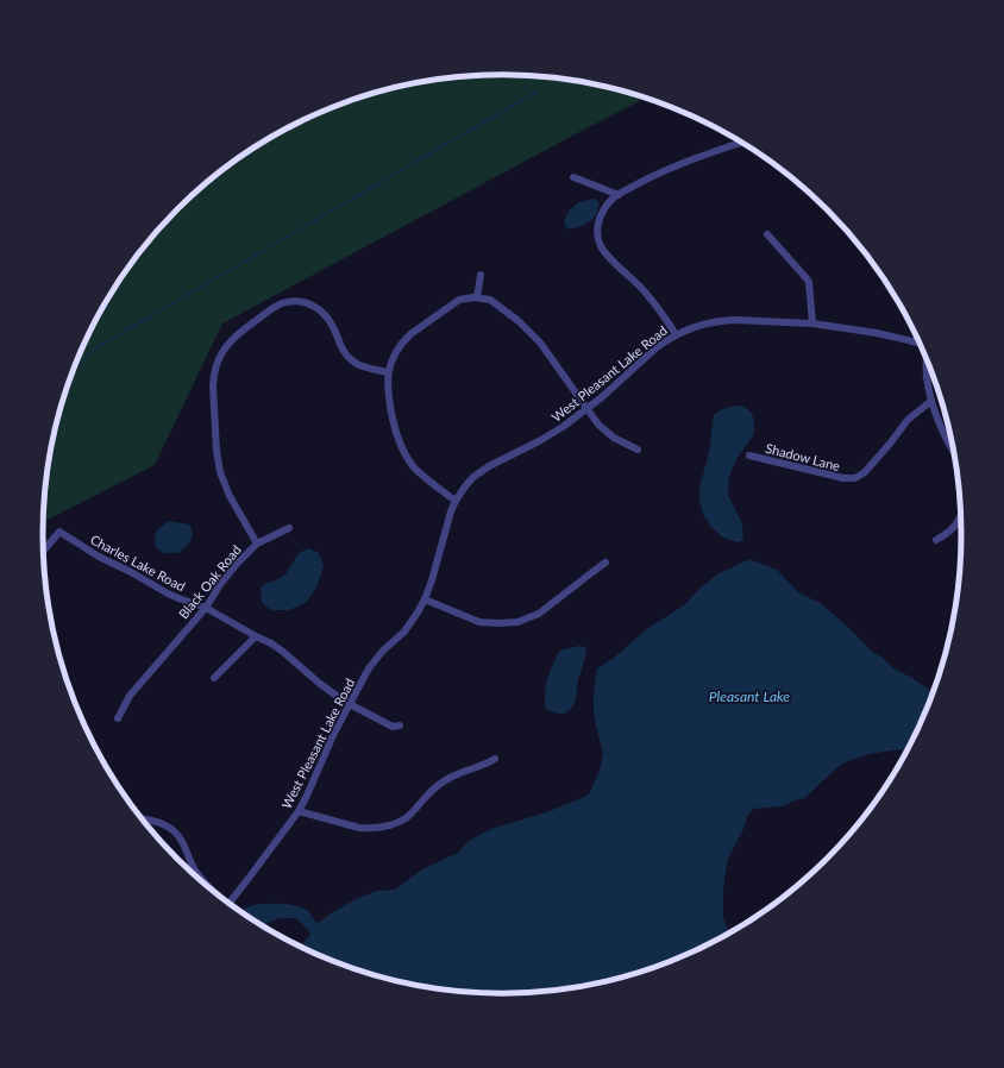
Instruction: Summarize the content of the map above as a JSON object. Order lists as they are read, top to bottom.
{
  "streets": {
    "street": [
      "West Pleasant Lake Road",
      "Shadow Lane",
      "Charles Lake Road",
      "Black Oak Road"
    ]
  },
  "crossings": [
    ["West Pleasant Lake Road", "Charles Lake Road"],
    ["Charles Lake Road", "Black Oak Road"]
  ],
  "water": ["Pleasant Lake"]
}
